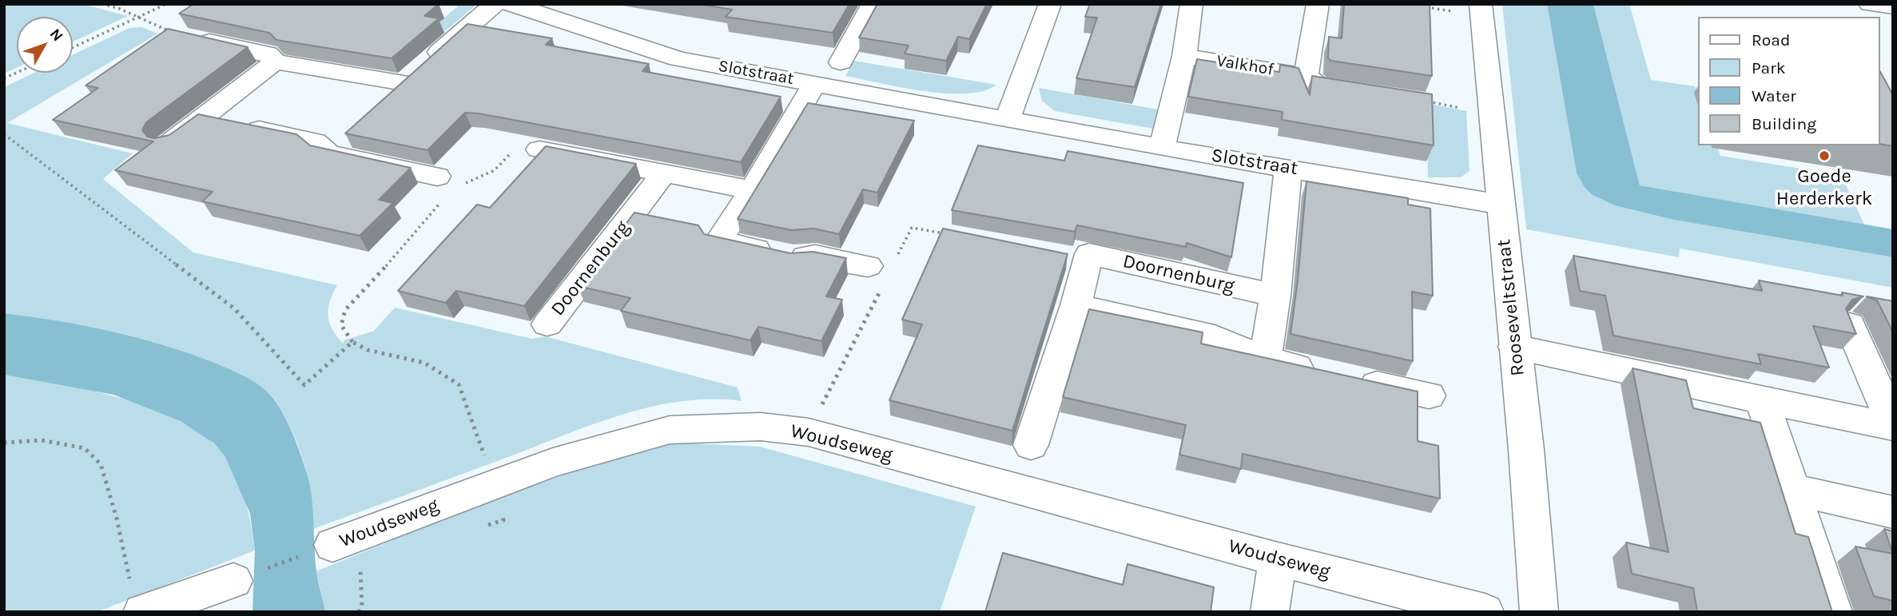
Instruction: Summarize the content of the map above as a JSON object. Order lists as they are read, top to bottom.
{
  "streets": {
    "street": [
      "Valkhof",
      "Slotstraat",
      "Doornenburg",
      "Rooseveltstraat",
      "Woudseweg"
    ]
  },
  "crossings": [
    ["Slotstraat", "Rooseveltstraat"]
  ],
  "places": ["Goede Herderkerk"],
  "legend": [
    "Road",
    "Park",
    "Water",
    "Building"
  ],
  "north": "top right"
}
